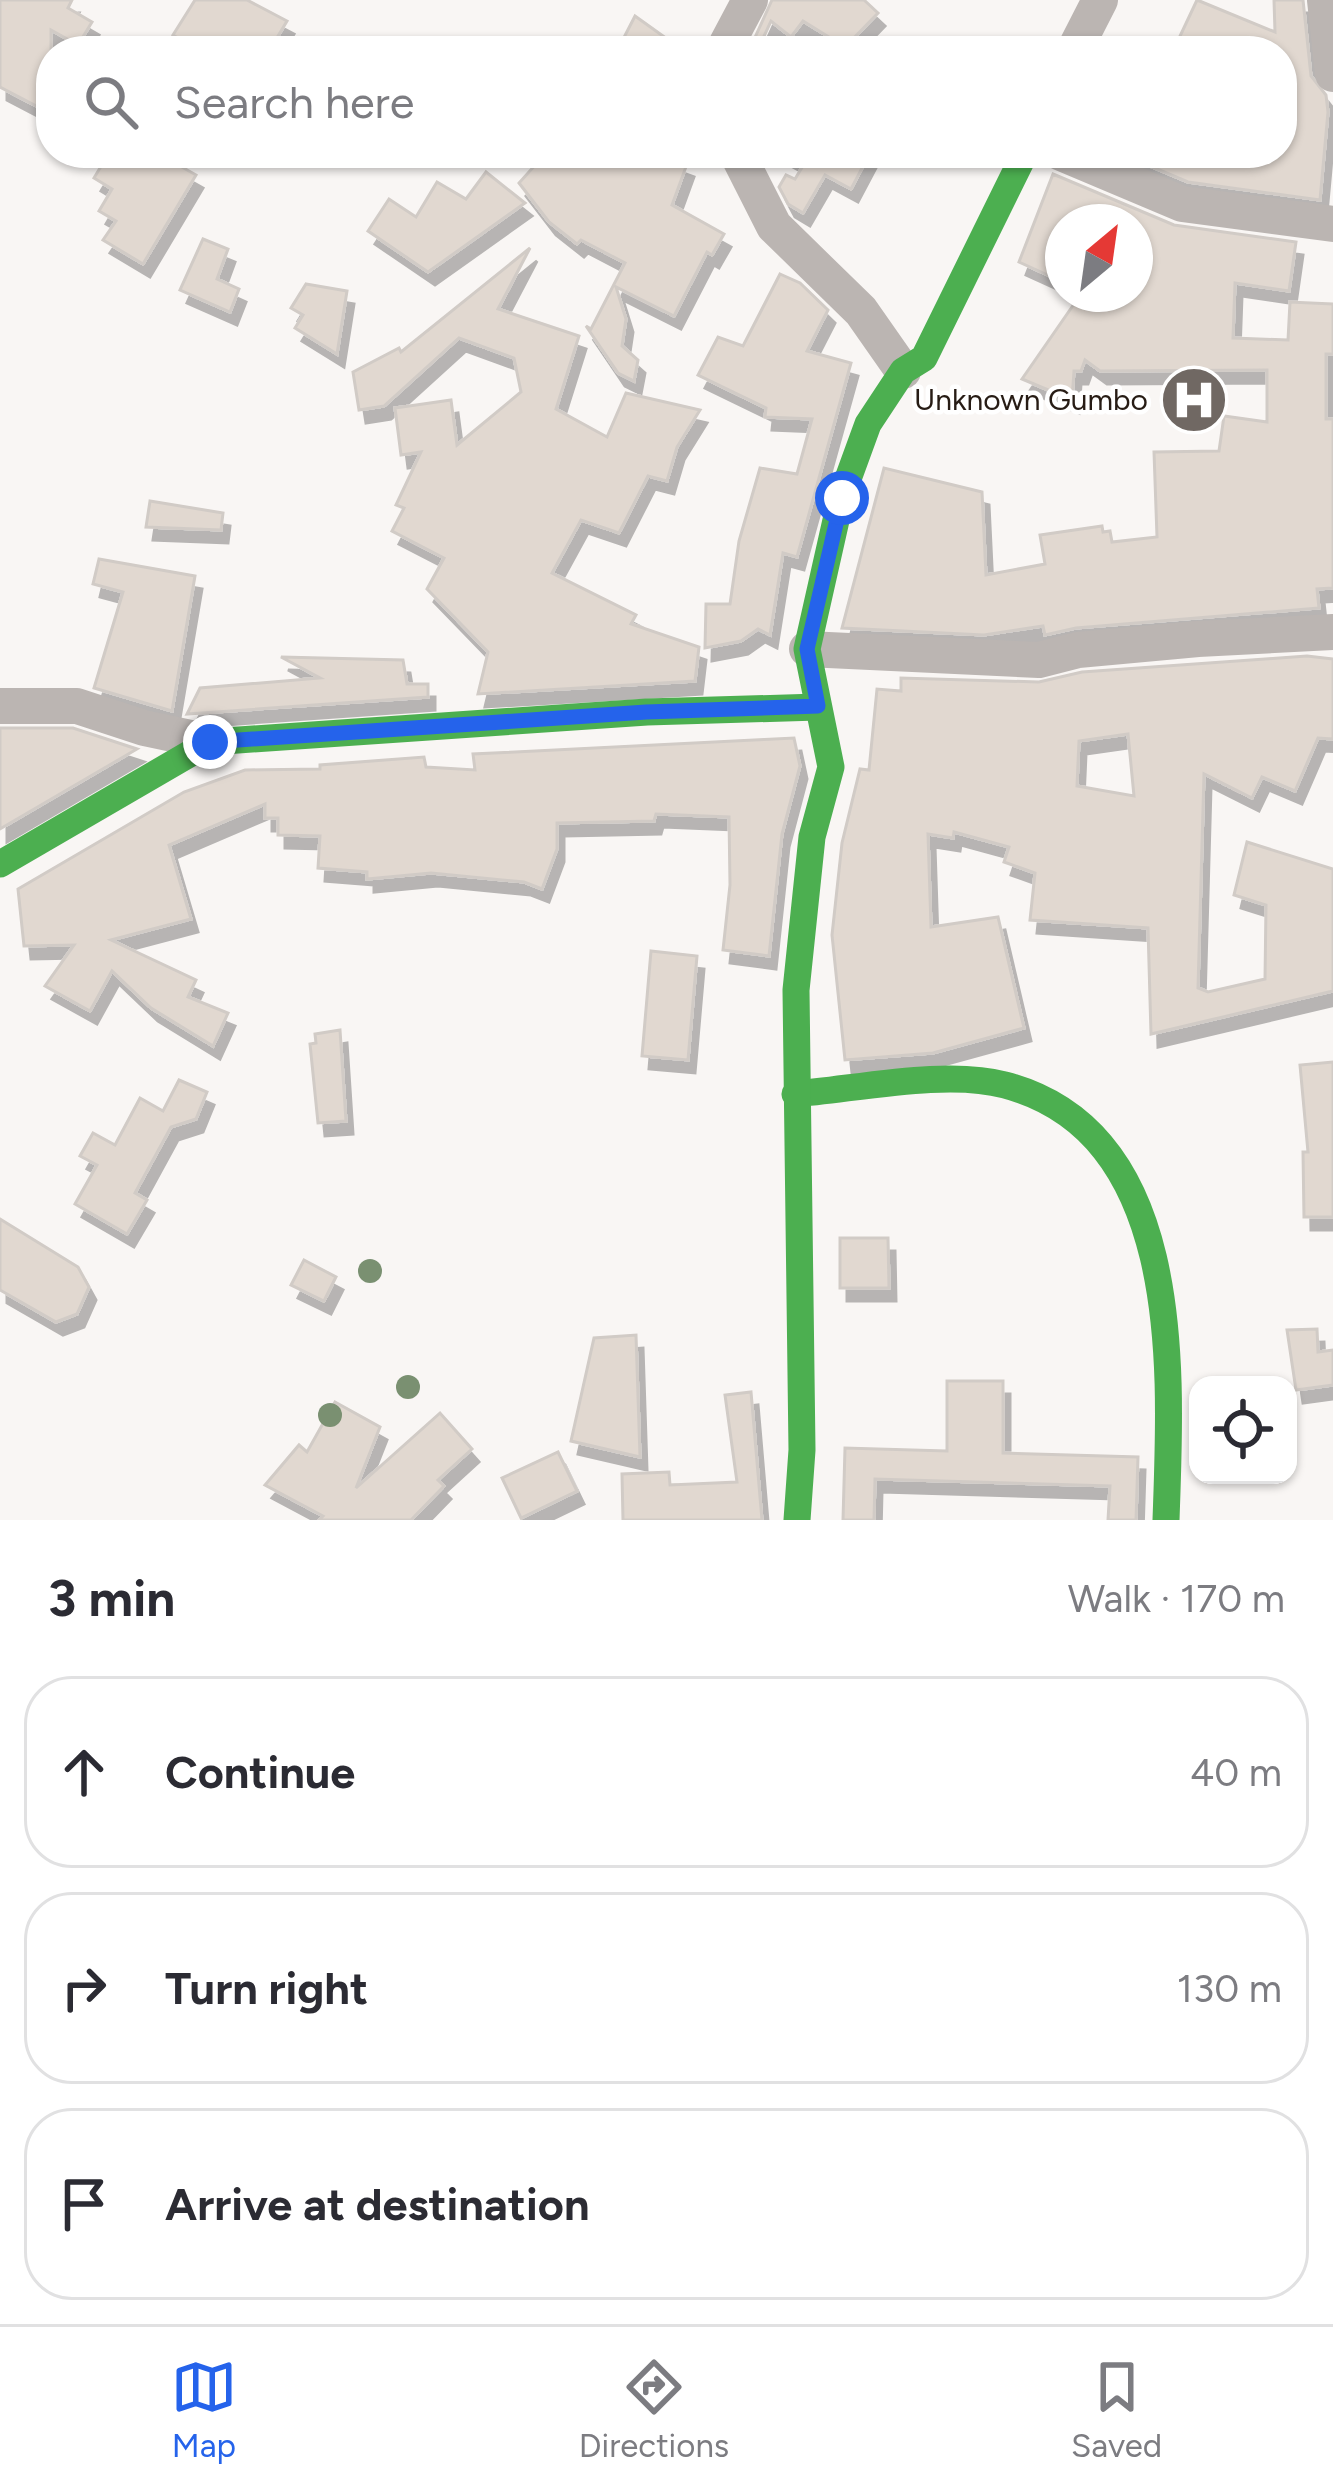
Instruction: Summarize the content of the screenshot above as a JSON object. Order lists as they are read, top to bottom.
{
  "places": {
    "hospital": ["Unknown Gumbo"]
  },
  "north": "top right",
  "page": {
    "search": "Search here",
    "heading": ["3 min", "Walk · 170 m"],
    "list": [
      ["Continue", "40 m"],
      ["Turn right", "130 m"],
      "Arrive at destination"
    ],
    "nav": ["Map", "Directions", "Saved"]
  }
}
